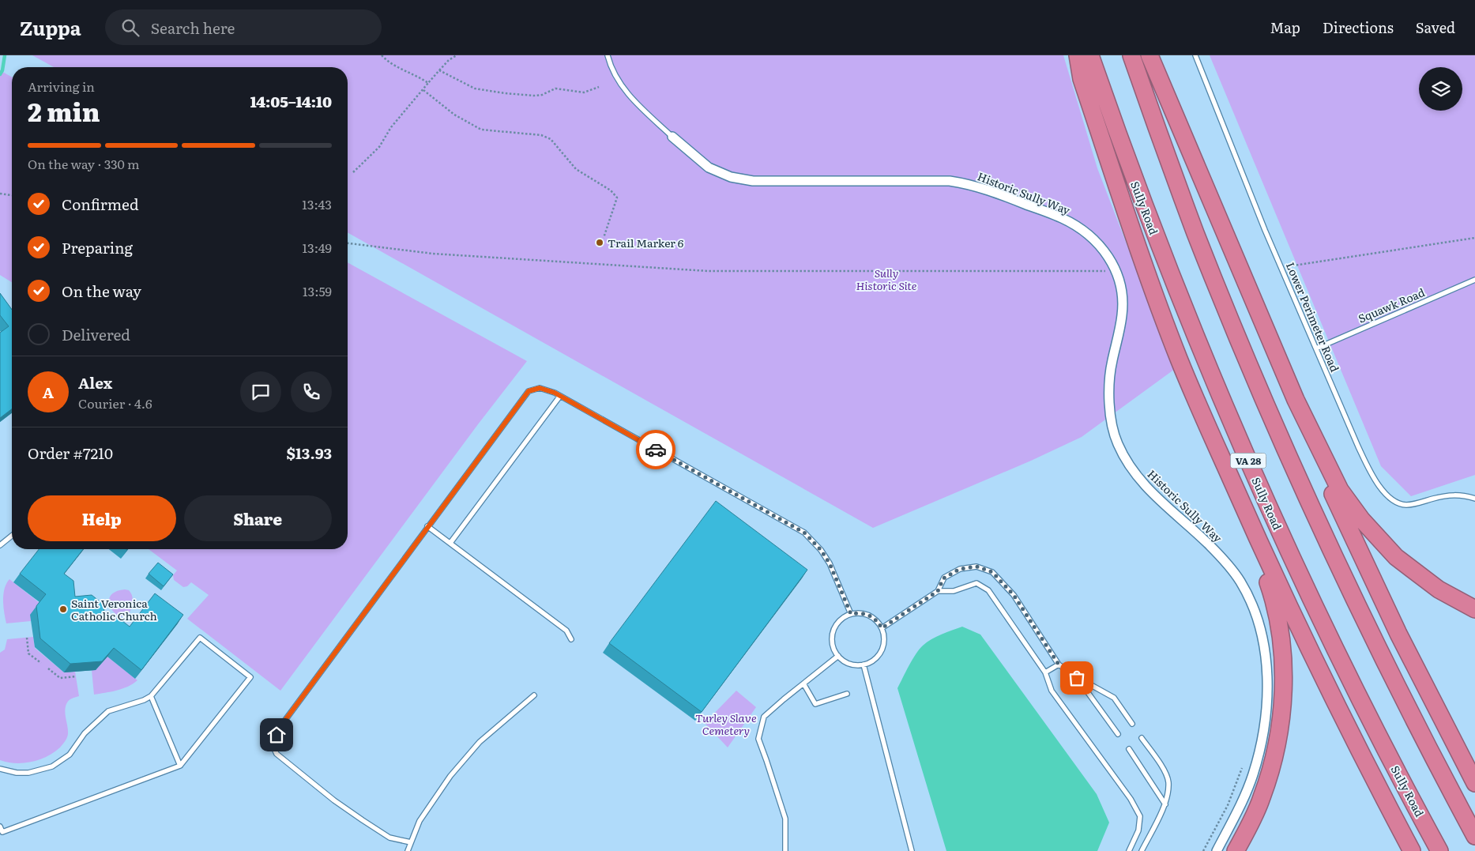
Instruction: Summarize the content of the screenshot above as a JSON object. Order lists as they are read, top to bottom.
{
  "streets": {
    "highway": ["Sully Road", "VA 28"],
    "street": ["Historic Sully Way"],
    "lane": ["Squawk Road", "Lower Perimeter Road"]
  },
  "crossings": [
    ["Squawk Road", "Lower Perimeter Road"]
  ],
  "parks": ["Sully Historic Site", "Turley Slave Cemetery"],
  "places": ["Trail Marker 6", "Saint Veronica Catholic Church"],
  "page": {
    "header": "Zuppa",
    "search": "Search here",
    "nav": ["Map", "Directions", "Saved"],
    "heading": ["2 min", "Arriving in", "14:05–14:10"],
    "panel": [
      "Alex",
      "Courier · 4.6",
      "Order #7210",
      "$13.93"
    ],
    "bar": "On the way · 330 m",
    "list": [
      ["Confirmed", "13:43"],
      ["Preparing", "13:49"],
      ["On the way", "13:59"],
      "Delivered"
    ],
    "round": "A",
    "buttons": ["Help", "Share"]
  }
}
